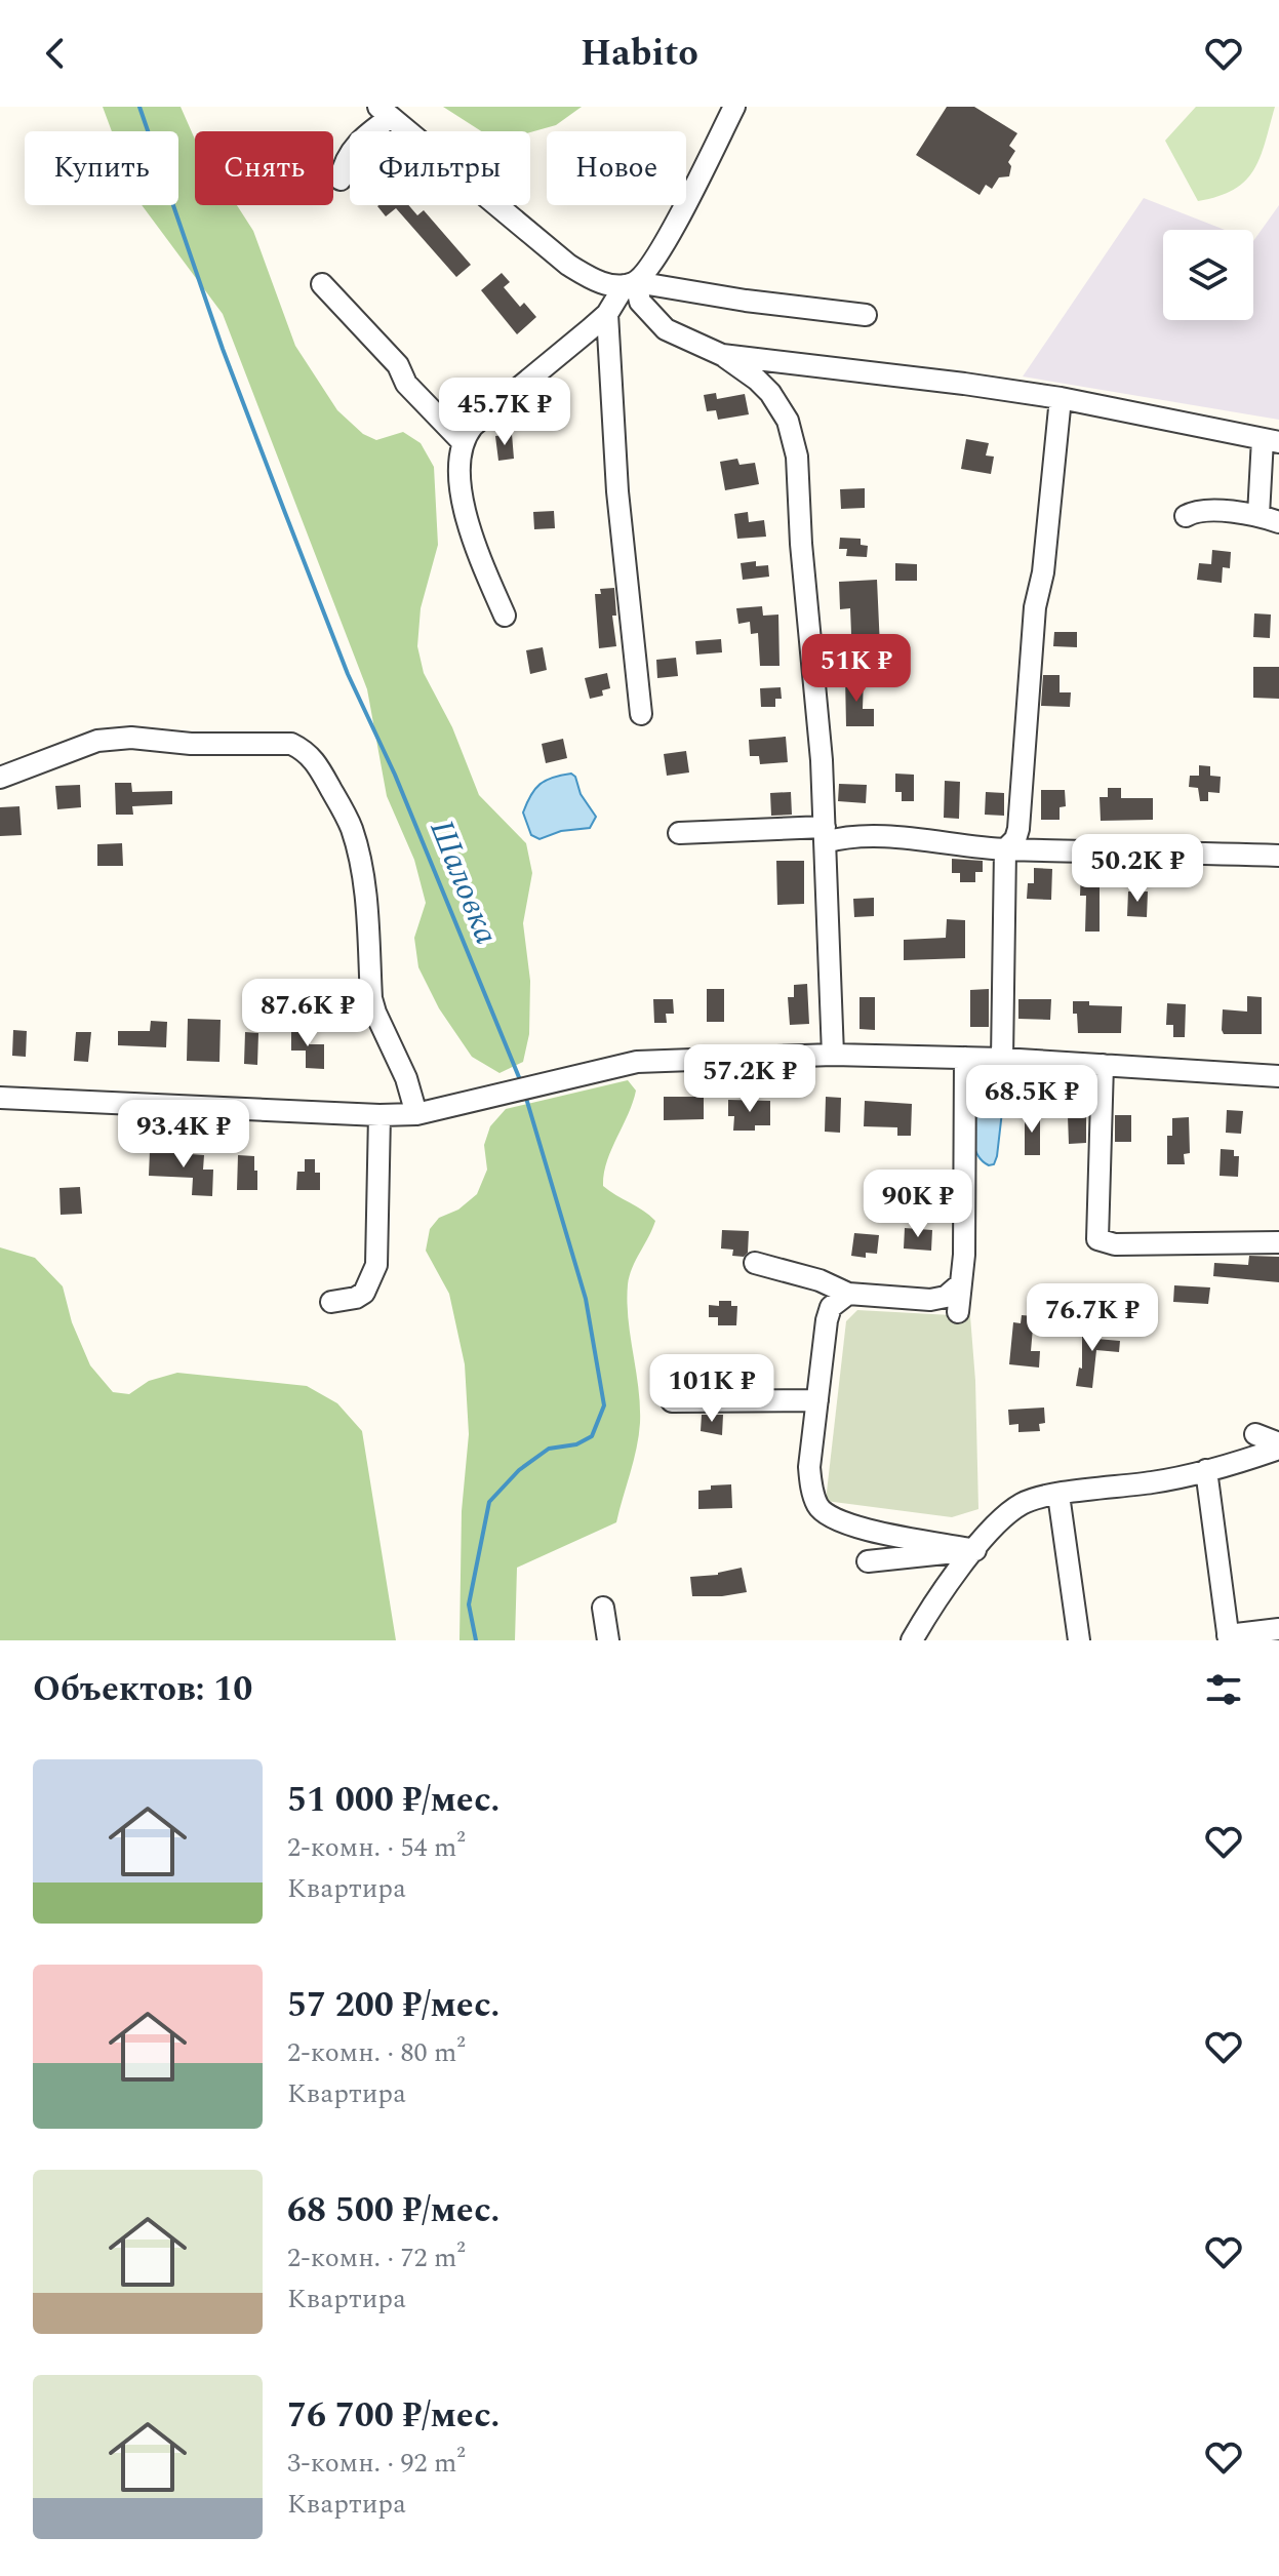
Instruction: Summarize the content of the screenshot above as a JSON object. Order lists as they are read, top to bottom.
{
  "water": ["Шаловка"],
  "page": {
    "header": "Habito",
    "chip": [
      "Купить",
      "Снять",
      "Фильтры",
      "Новое"
    ],
    "price": [
      "45.7K ₽",
      "51K ₽",
      "50.2K ₽",
      "87.6K ₽",
      "57.2K ₽",
      "68.5K ₽",
      "93.4K ₽",
      "90K ₽",
      "76.7K ₽",
      "101K ₽"
    ],
    "heading": "Объектов: 10",
    "list": [
      {
        "name": "51 000 ₽/мес.",
        "note": "2-комн. · 54 m² · Квартира"
      },
      {
        "name": "57 200 ₽/мес.",
        "note": "2-комн. · 80 m² · Квартира"
      },
      {
        "name": "68 500 ₽/мес.",
        "note": "2-комн. · 72 m² · Квартира"
      },
      {
        "name": "76 700 ₽/мес.",
        "note": "3-комн. · 92 m² · Квартира"
      }
    ]
  }
}
